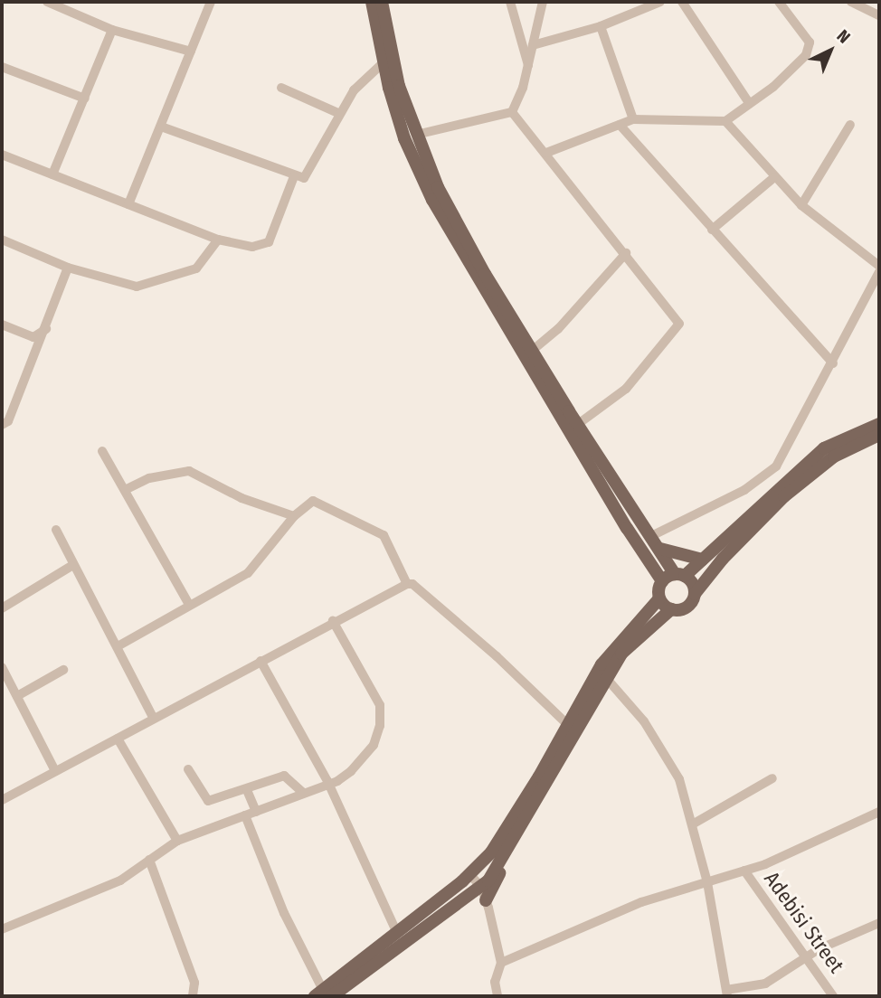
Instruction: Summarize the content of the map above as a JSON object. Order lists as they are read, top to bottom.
{
  "streets": {
    "street": ["Adebisi Street"]
  },
  "north": "top right"
}
